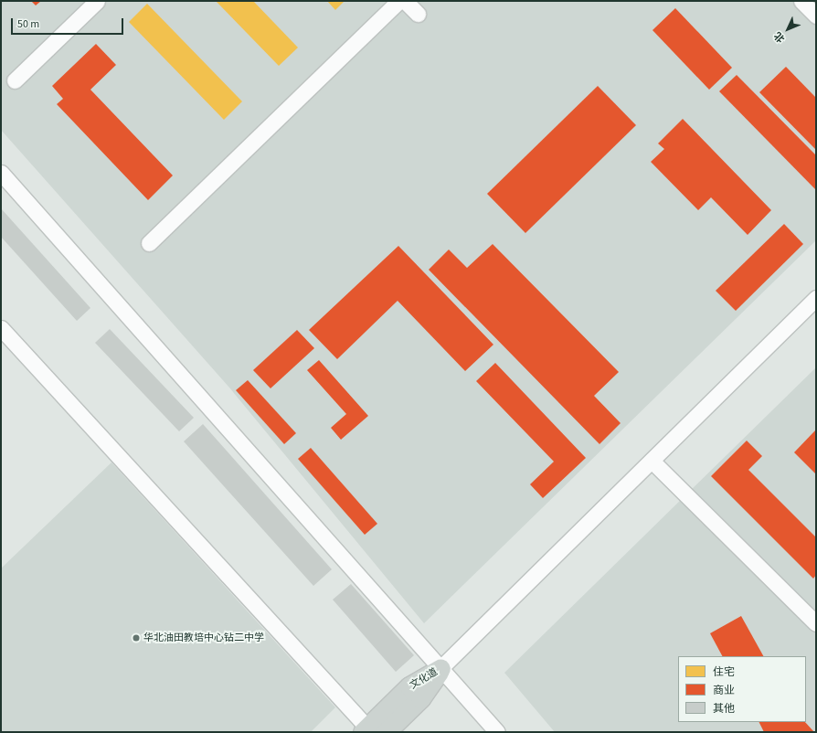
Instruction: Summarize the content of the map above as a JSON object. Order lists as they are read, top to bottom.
{
  "streets": {
    "main road": ["文化道"]
  },
  "places": ["华北油田教培中心钻二中学"],
  "legend": ["住宅", "商业", "其他"],
  "scale_bar": "50 m",
  "north": "bottom left"
}
